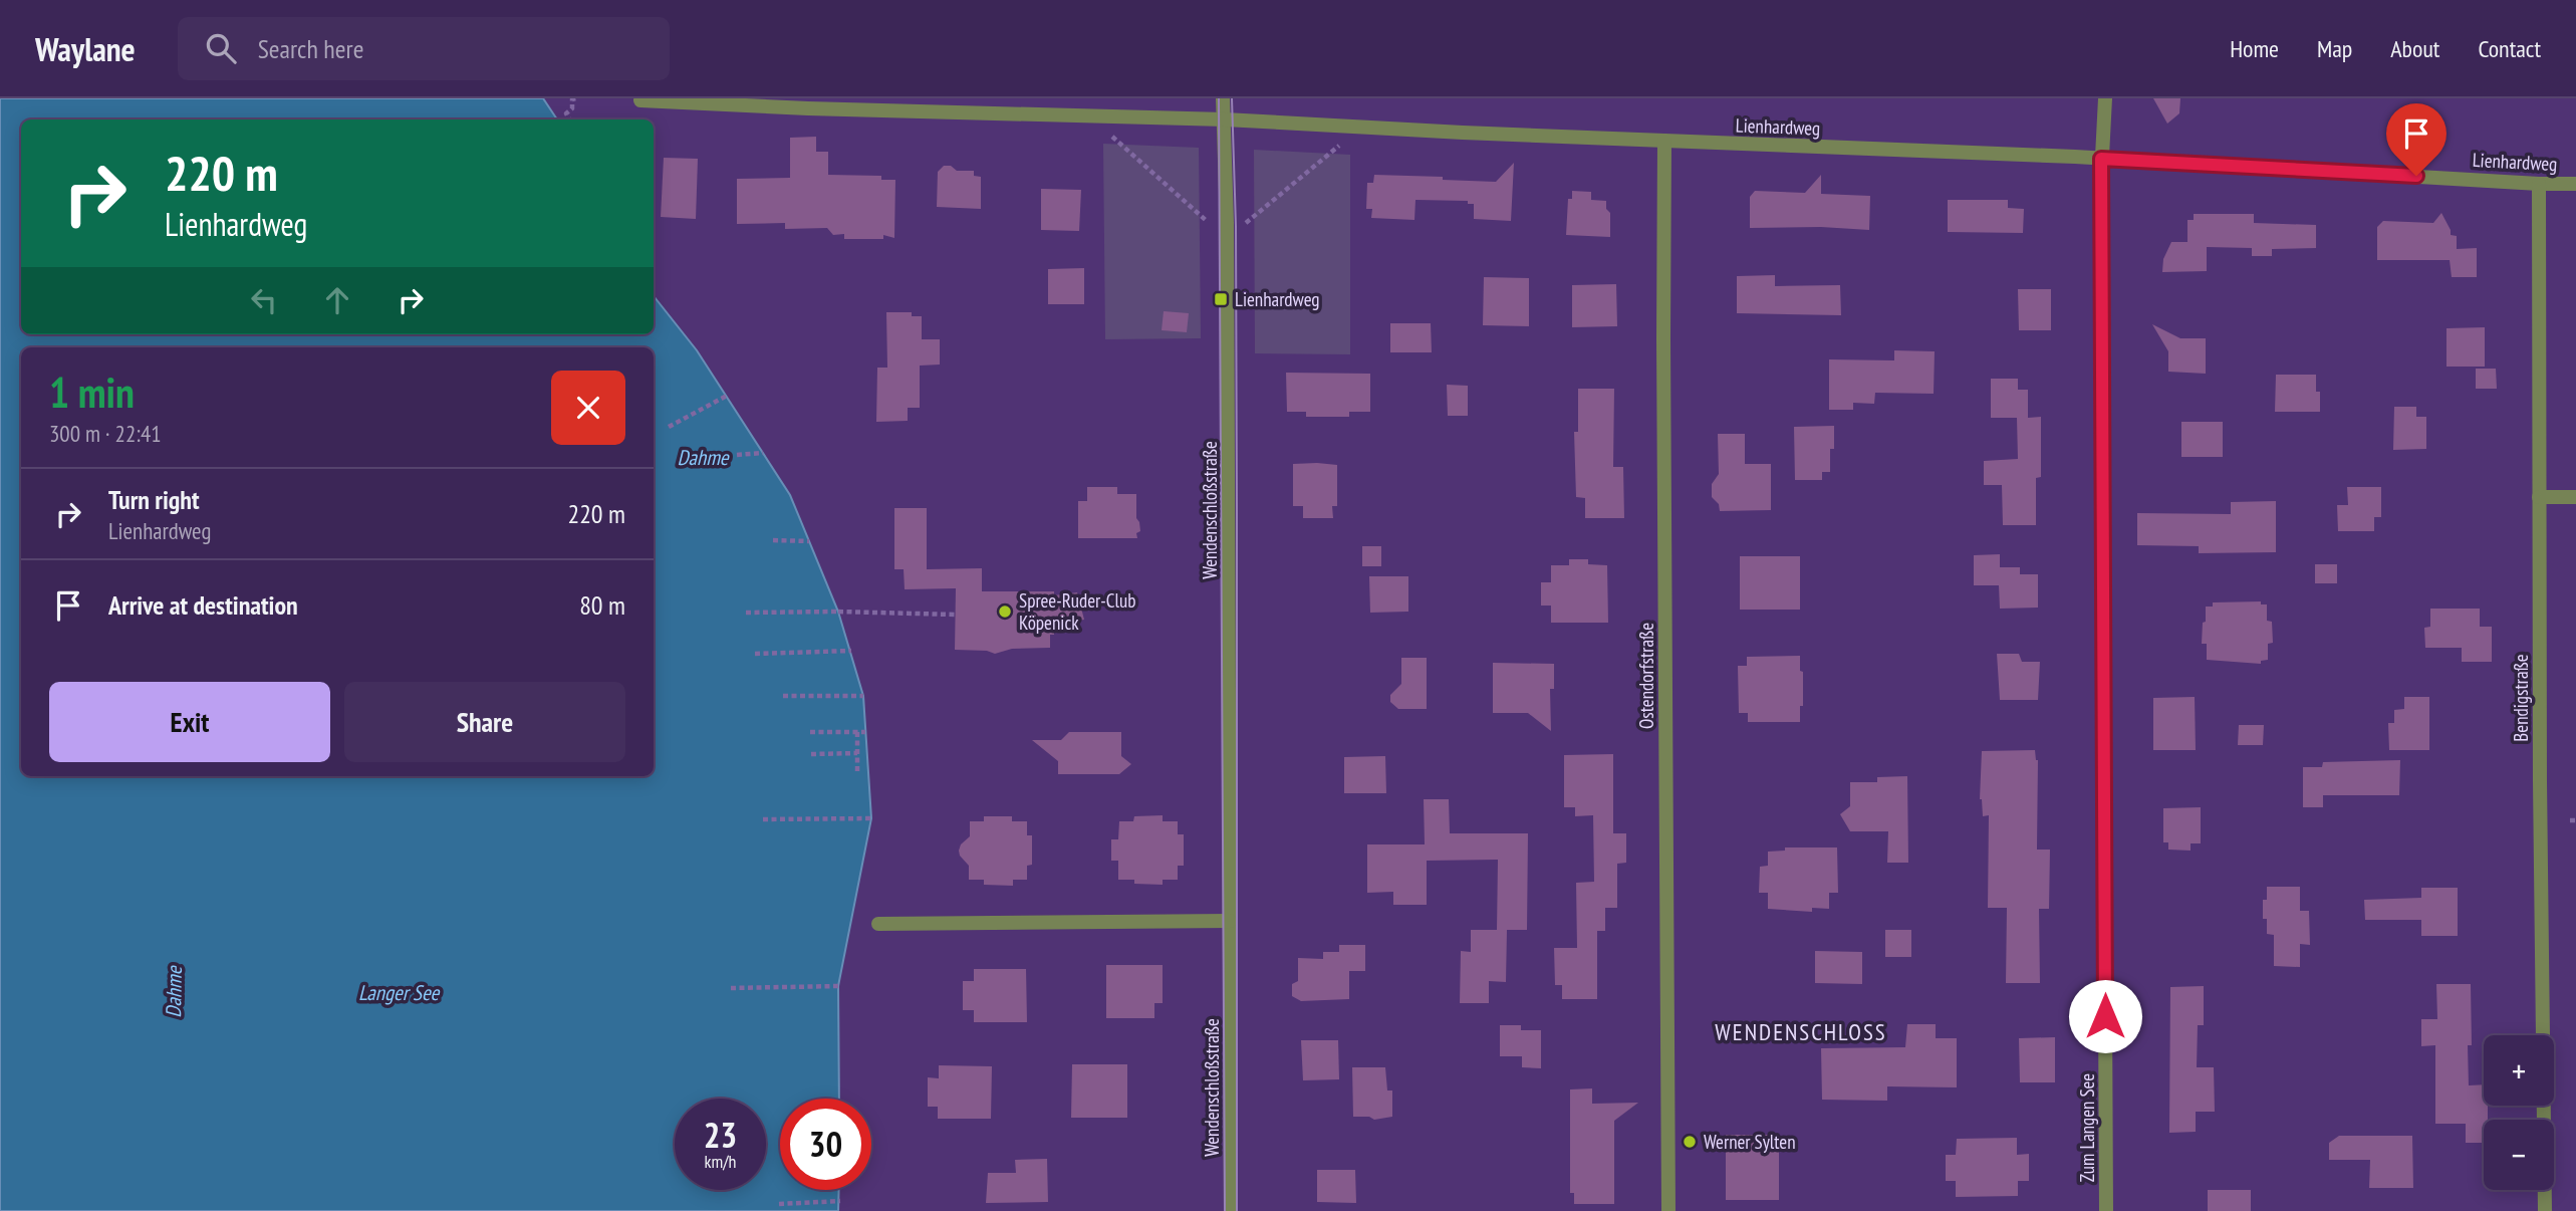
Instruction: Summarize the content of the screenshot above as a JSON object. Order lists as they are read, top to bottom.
{
  "streets": {
    "street": [
      "Lienhardweg",
      "Wendenschloßstraße",
      "Ostendorfstraße",
      "Bendigstraße",
      "Zum Langen See"
    ]
  },
  "crossings": [
    ["Lienhardweg", "Wendenschloßstraße"],
    ["Lienhardweg", "Ostendorfstraße"],
    ["Lienhardweg", "Bendigstraße"],
    ["Lienhardweg", "Zum Langen See"]
  ],
  "districts": ["WENDENSCHLOSS"],
  "water": ["Dahme", "Langer See"],
  "places": {
    "transit": ["Lienhardweg"],
    "other": ["Spree-Ruder-Club Köpenick", "Werner Sylten"]
  },
  "page": {
    "header": "Waylane",
    "search": "Search here",
    "nav": [
      "Home",
      "Map",
      "About",
      "Contact"
    ],
    "turn": ["220 m", "Lienhardweg"],
    "heading": ["1 min", "300 m · 22:41"],
    "list": [
      {
        "name": "Turn right",
        "note": "Lienhardweg",
        "value": "220 m"
      },
      {
        "name": "Arrive at destination",
        "value": "80 m"
      }
    ],
    "buttons": ["Exit", "Share"],
    "map_buttons": ["+", "−"],
    "speed": "23 km/h",
    "limit": "30"
  }
}
